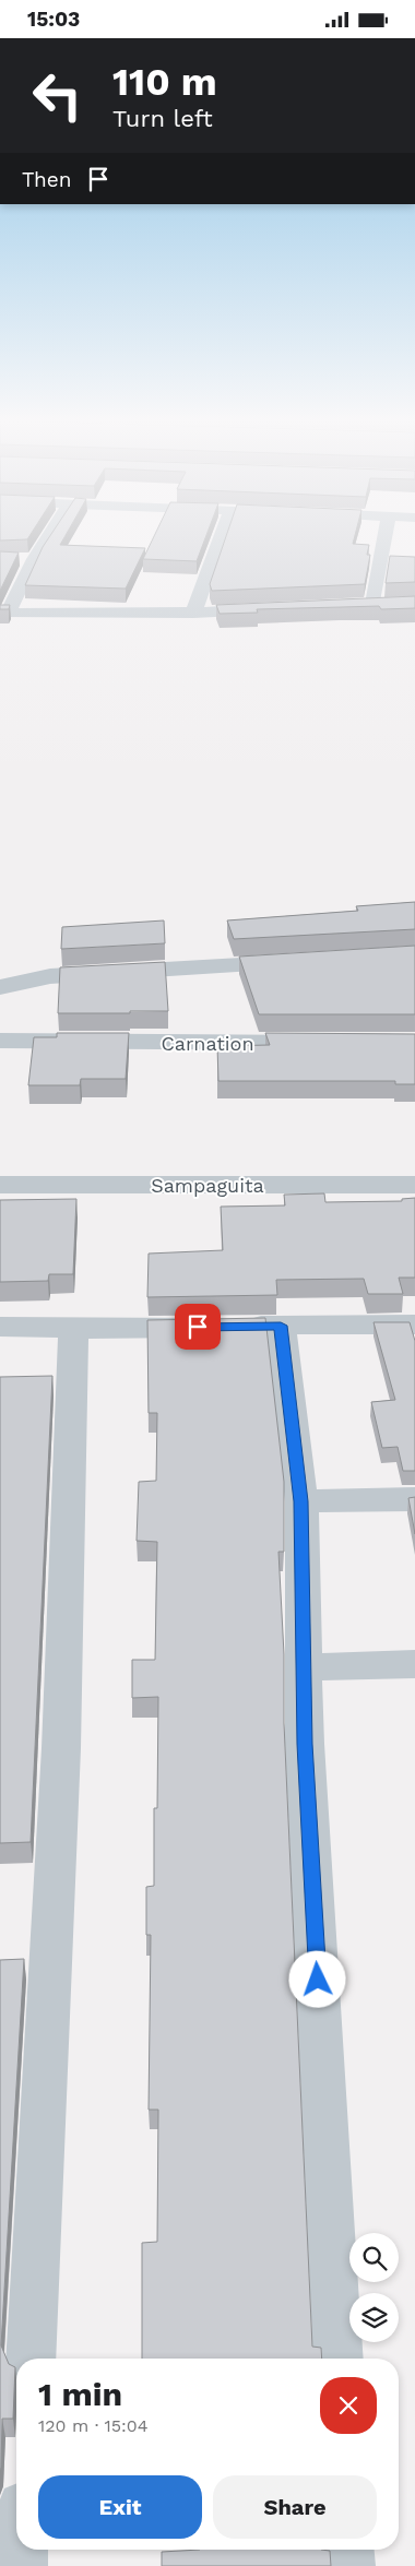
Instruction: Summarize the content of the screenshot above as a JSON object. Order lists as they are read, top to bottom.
{
  "streets": {
    "street": ["Carnation", "Sampaguita"]
  },
  "page": {
    "status": "15:03",
    "turn": ["110 m", "Turn left"],
    "then": "Then",
    "heading": ["1 min", "120 m · 15:04"],
    "buttons": ["Exit", "Share"]
  }
}
